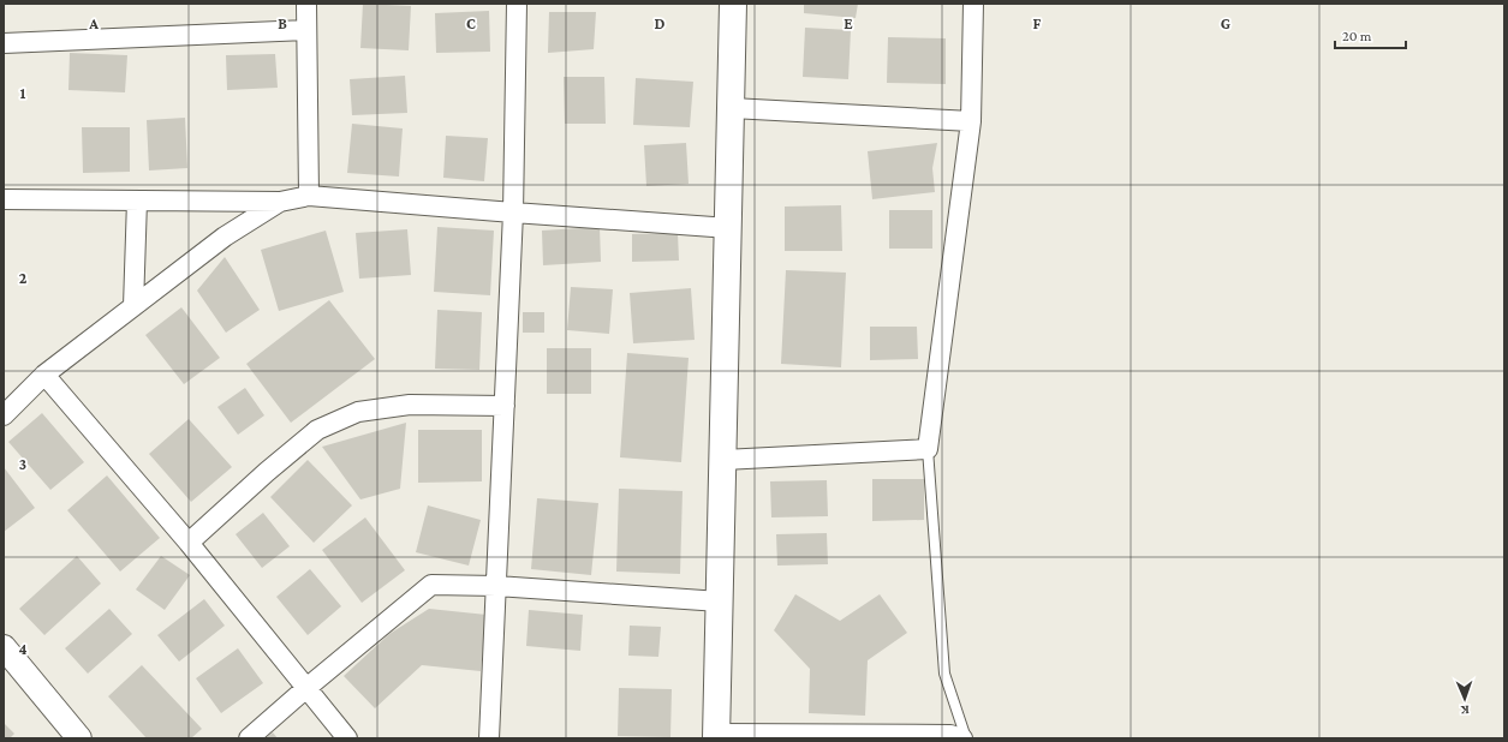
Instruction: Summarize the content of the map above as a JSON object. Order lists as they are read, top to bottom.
{
  "scale_bar": "20 m",
  "north": "bottom",
  "grid": {
    "columns": [
      "A",
      "B",
      "C",
      "D",
      "E",
      "F",
      "G"
    ],
    "rows": [
      "1",
      "2",
      "3",
      "4"
    ]
  }
}
